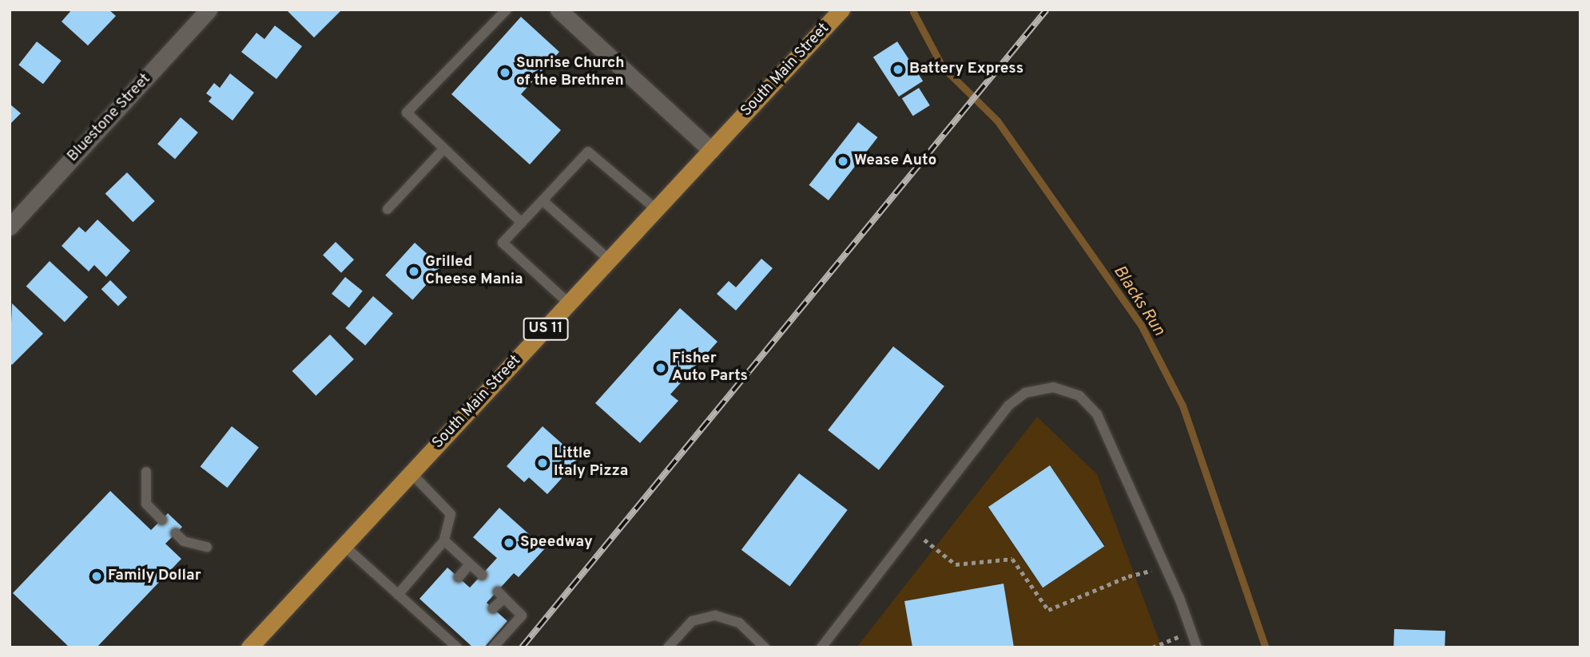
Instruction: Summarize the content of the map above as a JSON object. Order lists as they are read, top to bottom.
{
  "streets": {
    "main road": ["South Main Street", "US 11"],
    "street": ["Bluestone Street"]
  },
  "water": ["Blacks Run"],
  "places": [
    "Battery Express",
    "Sunrise Church of the Brethren",
    "Wease Auto",
    "Grilled Cheese Mania",
    "Fisher Auto Parts",
    "Little Italy Pizza",
    "Speedway",
    "Family Dollar"
  ]
}
